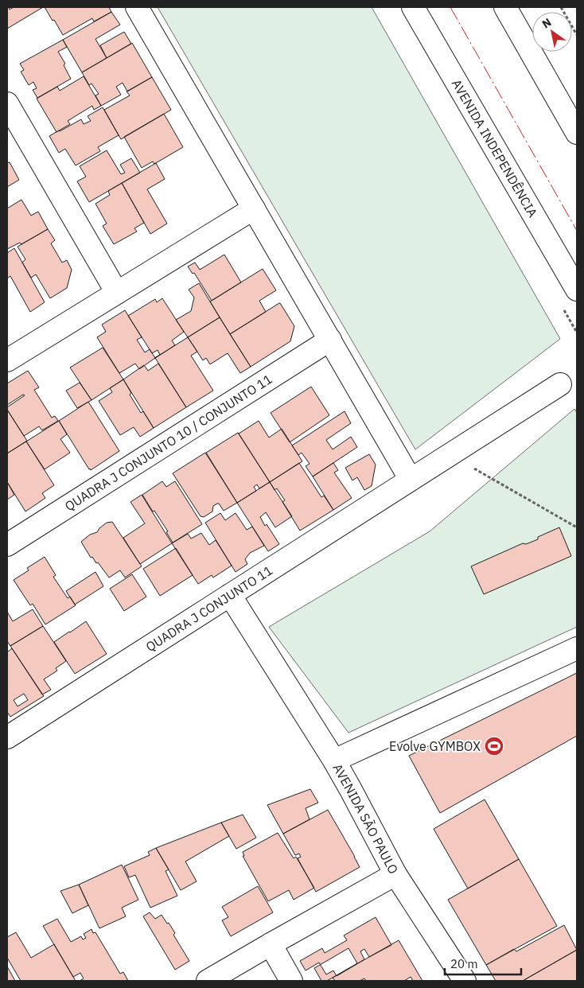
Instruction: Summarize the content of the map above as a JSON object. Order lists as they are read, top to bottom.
{
  "streets": {
    "street": [
      "AVENIDA INDEPENDÊNCIA",
      "QUADRA J CONJUNTO 10 / CONJUNTO 11",
      "QUADRA J CONJUNTO 11",
      "AVENIDA SÃO PAULO"
    ]
  },
  "places": {
    "sports": ["Evolve GYMBOX"]
  },
  "scale_bar": "20 m",
  "north": "top left"
}
